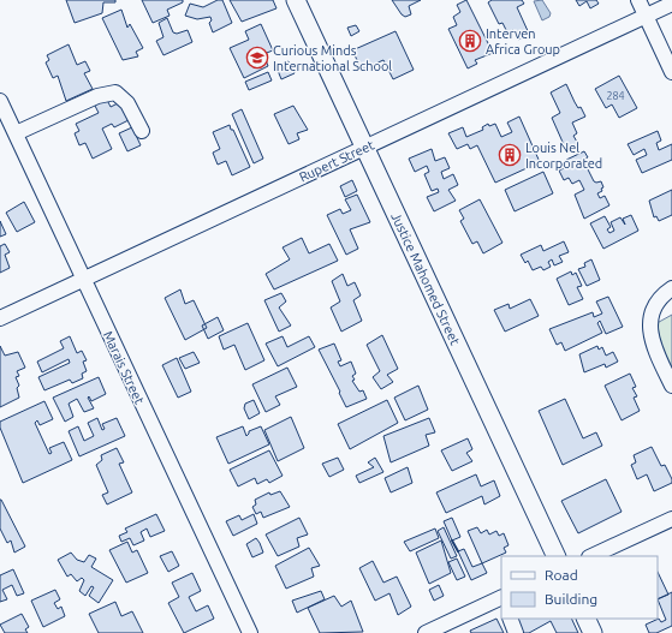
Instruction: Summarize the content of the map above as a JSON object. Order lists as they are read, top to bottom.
{
  "streets": {
    "main road": ["Justice Mahomed Street"],
    "street": ["Rupert Street", "Marais Street"]
  },
  "crossings": [
    ["Rupert Street", "Justice Mahomed Street"],
    ["Rupert Street", "Marais Street"]
  ],
  "places": {
    "building": ["Interven Africa Group", "Louis Nel Incorporated"],
    "school or university": ["Curious Minds International School"]
  },
  "house_numbers": ["284"],
  "legend": ["Road", "Building"]
}
